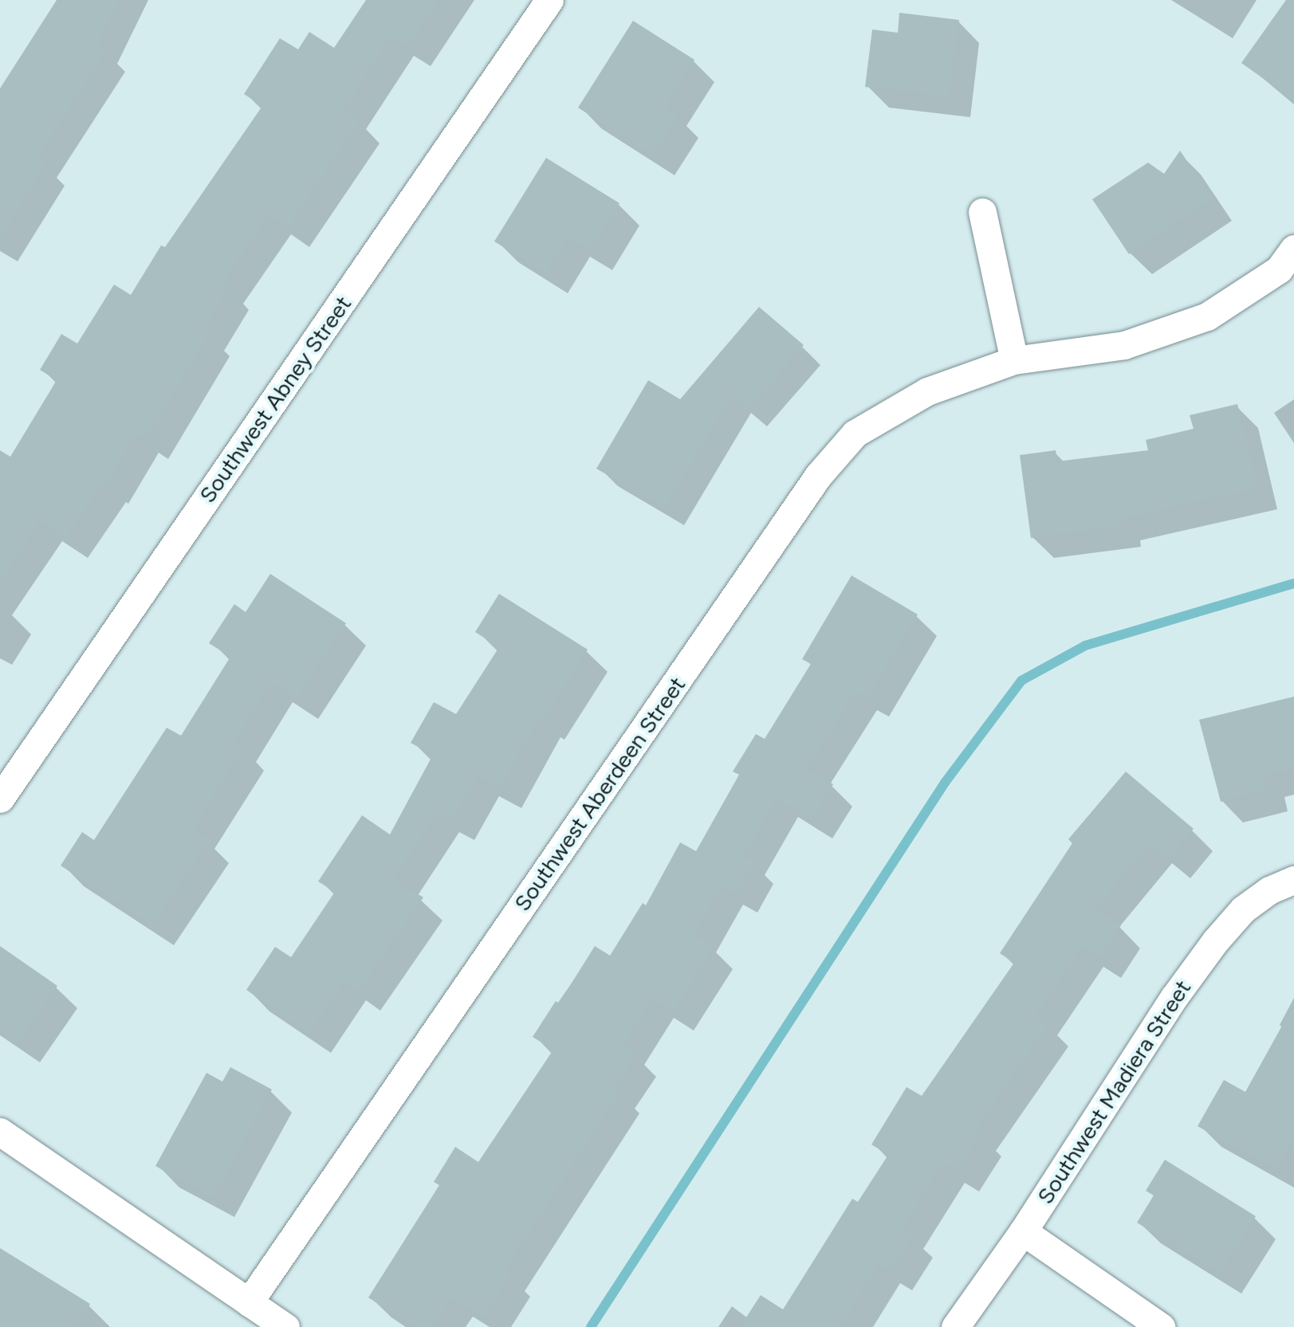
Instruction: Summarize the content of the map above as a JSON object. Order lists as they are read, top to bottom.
{
  "streets": {
    "street": ["Southwest Abney Street", "Southwest Aberdeen Street", "Southwest Madiera Street"]
  }
}
